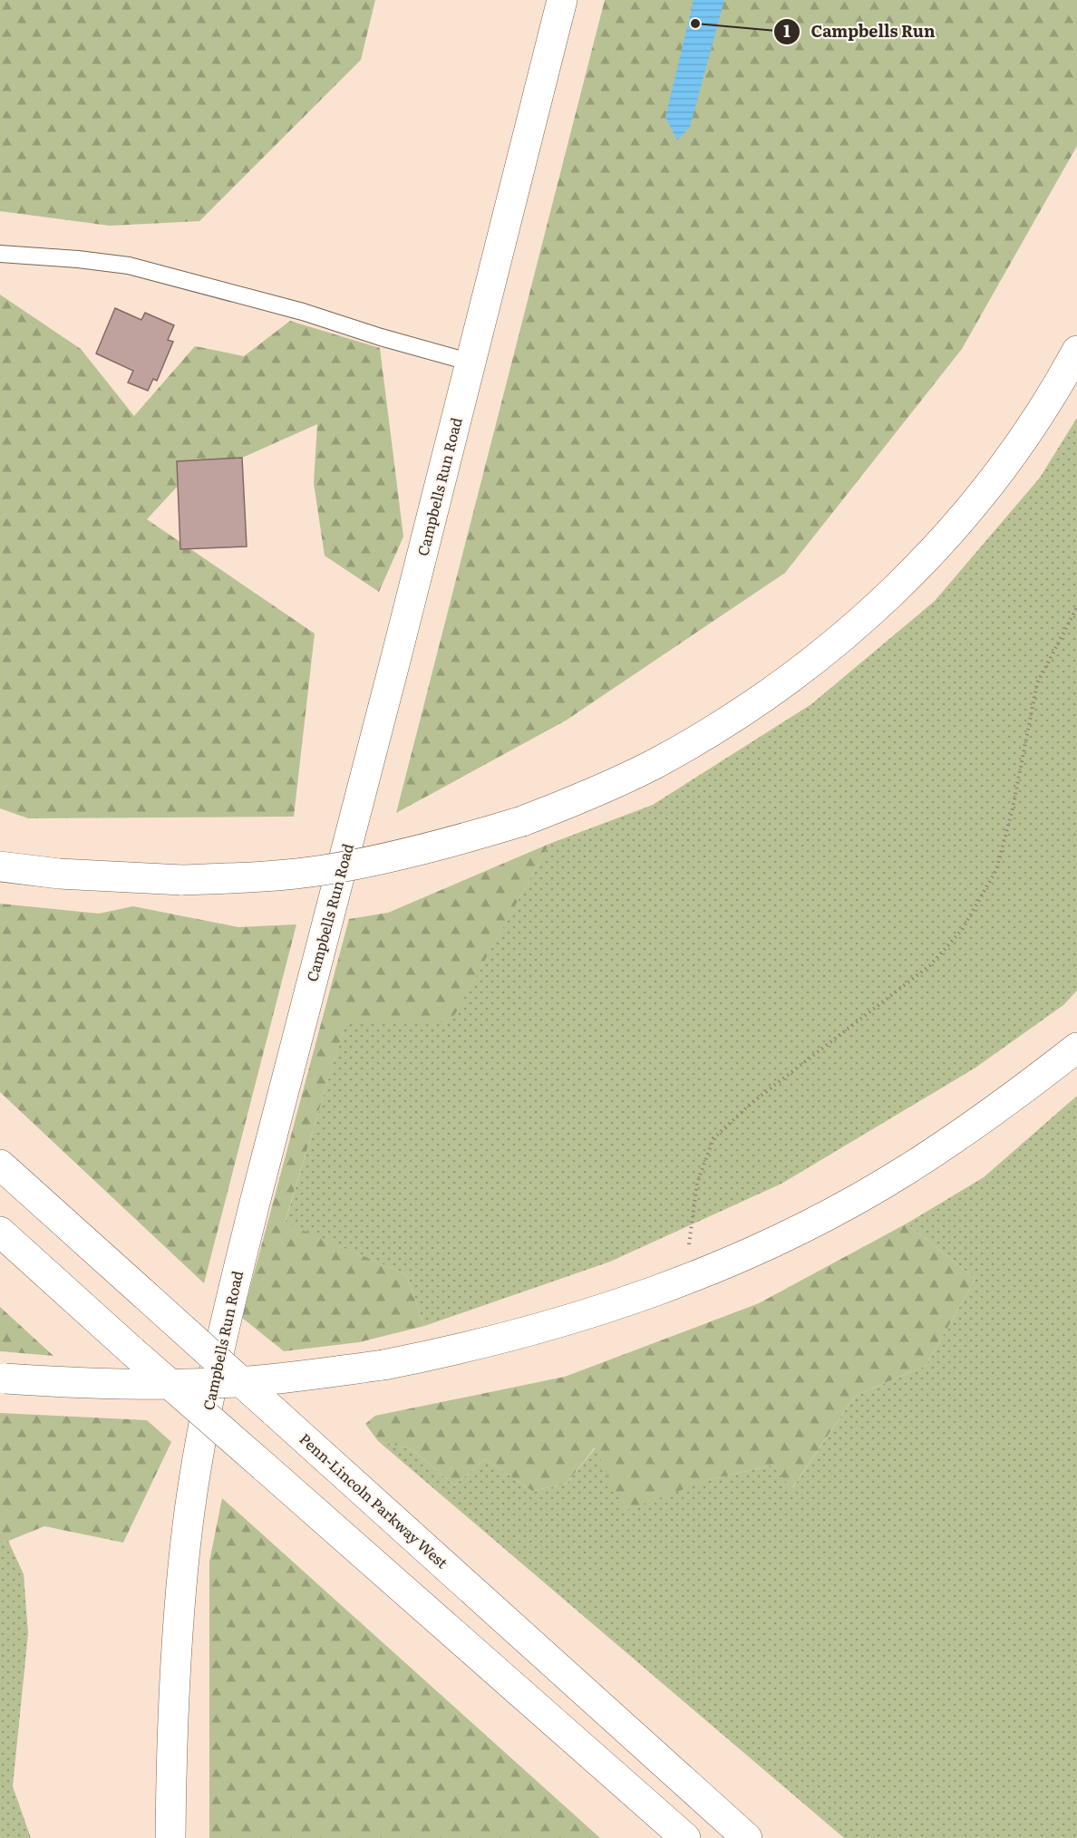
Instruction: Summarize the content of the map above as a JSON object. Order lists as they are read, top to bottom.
{
  "streets": {
    "main road": ["Campbells Run Road", "Penn-Lincoln Parkway West"]
  },
  "places": ["Campbells Run"]
}
